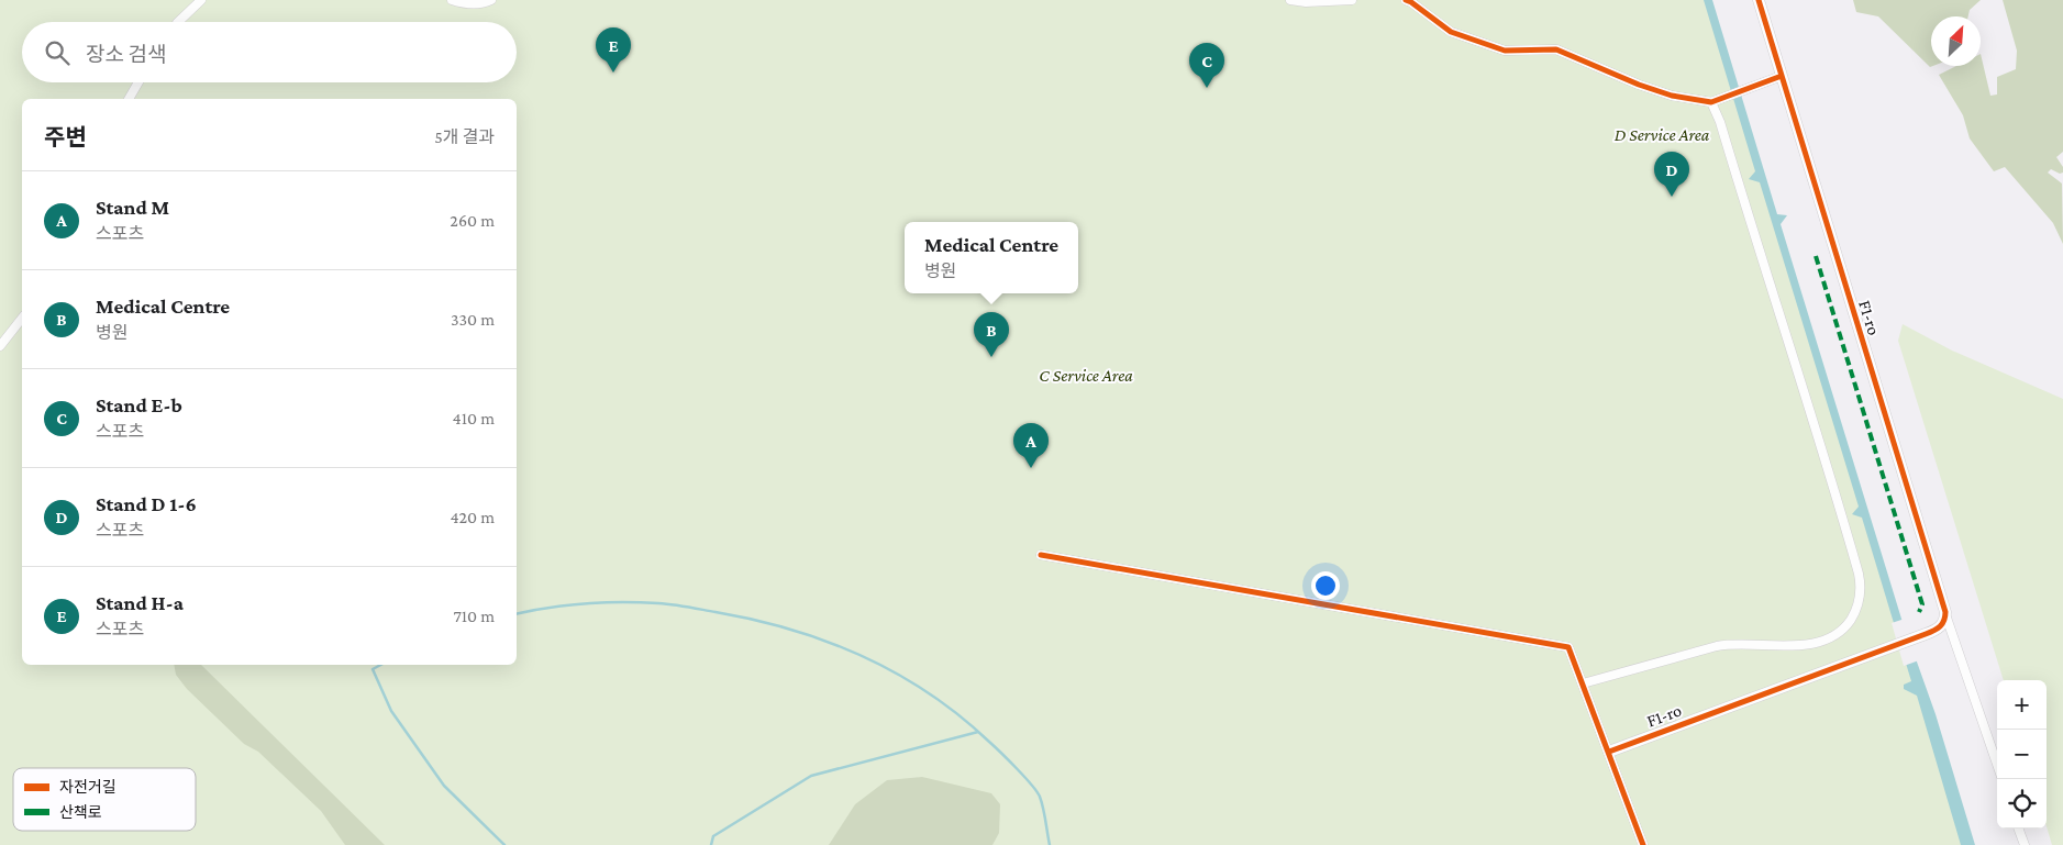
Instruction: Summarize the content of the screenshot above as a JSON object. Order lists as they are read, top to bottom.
{
  "streets": {
    "street": ["F1-ro"]
  },
  "parks": ["D Service Area", "C Service Area"],
  "legend": ["자전거길", "산책로"],
  "north": "top right",
  "page": {
    "search": "장소 검색",
    "pins": [
      "E",
      "C",
      "D",
      "B",
      "A"
    ],
    "heading": ["주변", "5개 결과"],
    "list": [
      {
        "mark": "A",
        "name": "Stand M",
        "note": "스포츠",
        "value": "260 m"
      },
      {
        "mark": "B",
        "name": "Medical Centre",
        "note": "병원",
        "value": "330 m"
      },
      {
        "mark": "C",
        "name": "Stand E-b",
        "note": "스포츠",
        "value": "410 m"
      },
      {
        "mark": "D",
        "name": "Stand D 1-6",
        "note": "스포츠",
        "value": "420 m"
      },
      {
        "mark": "E",
        "name": "Stand H-a",
        "note": "스포츠",
        "value": "710 m"
      }
    ],
    "popup": ["Medical Centre", "병원"],
    "map_buttons": ["+", "−"]
  }
}
